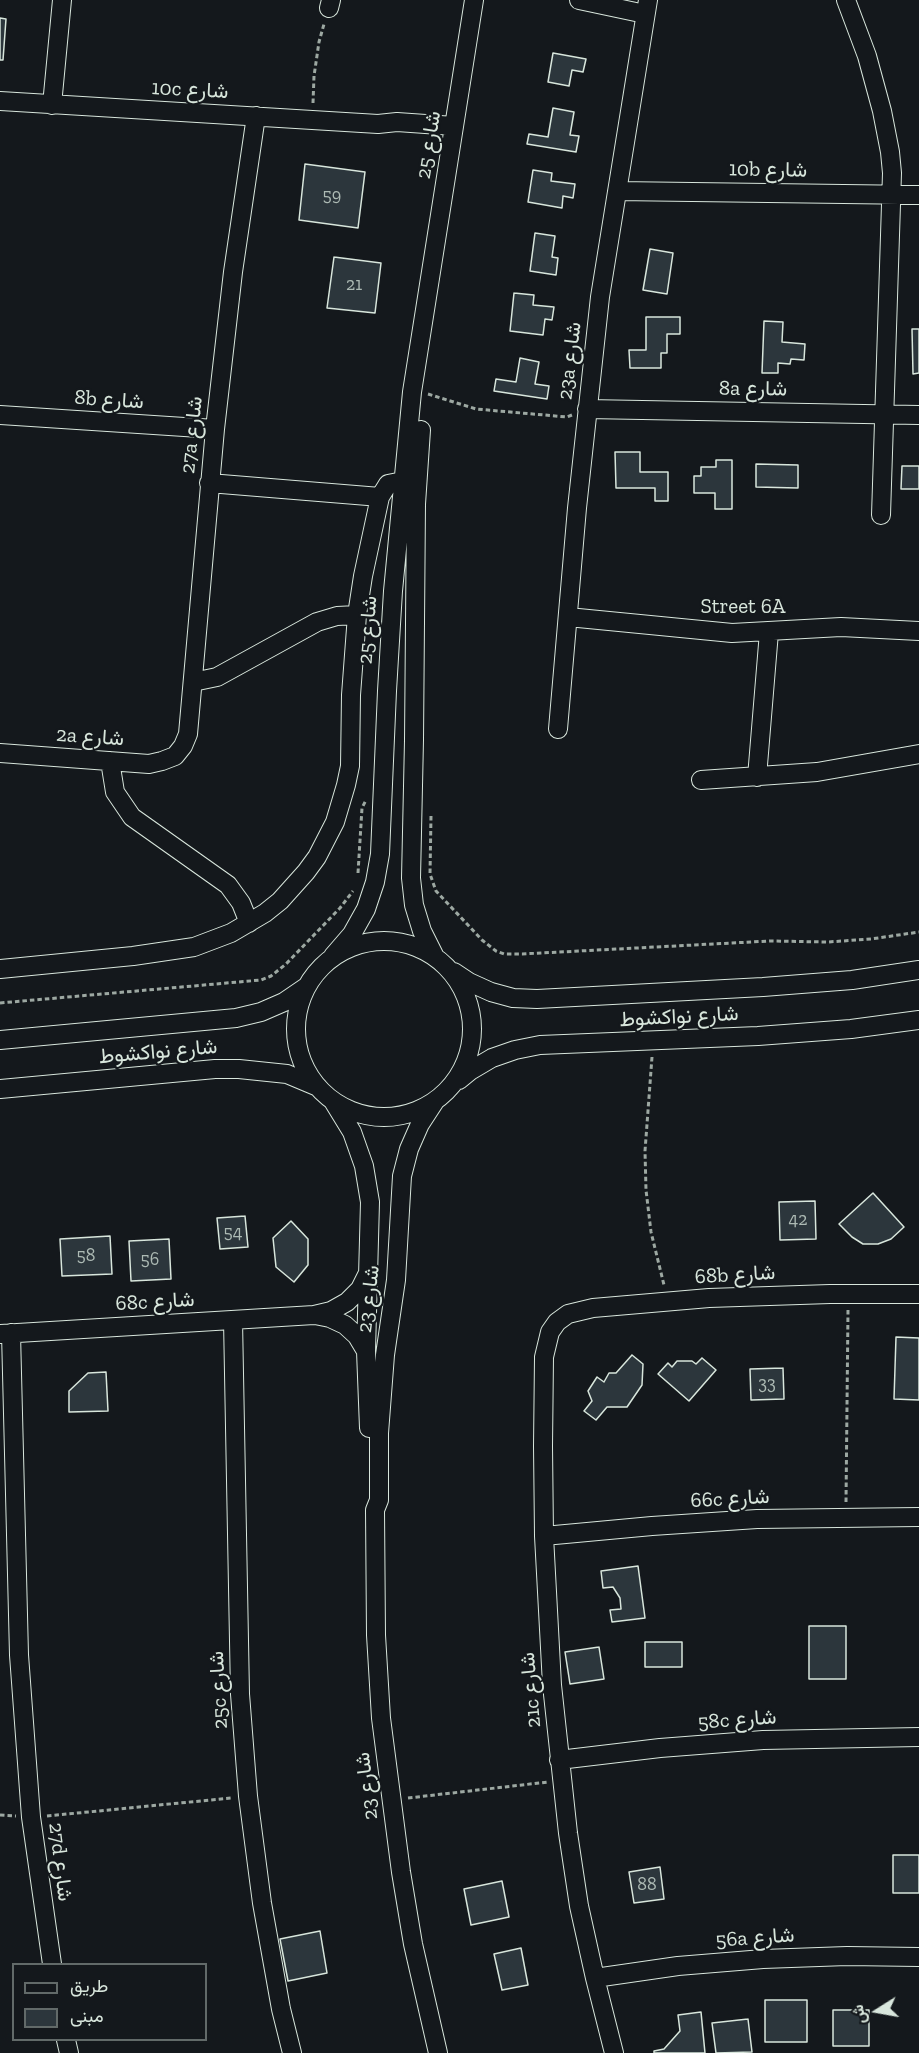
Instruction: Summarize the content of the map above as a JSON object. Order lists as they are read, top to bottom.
{
  "streets": {
    "street": [
      "10c شارع",
      "شارع 25",
      "10b شارع",
      "23a شارع",
      "8a شارع",
      "8b شارع",
      "27a شارع",
      "Street 6A",
      "2a شارع",
      "شارع نواكشوط",
      "68b شارع",
      "شارع 23",
      "68c شارع",
      "66c شارع",
      "25c شارع",
      "21c شارع",
      "58c شارع",
      "27d شارع",
      "56a شارع"
    ]
  },
  "crossings": [
    ["10c شارع", "شارع 25"],
    ["10c شارع", "27a شارع"],
    ["شارع 25", "شارع نواكشوط"],
    ["شارع 25", "شارع 23"],
    ["10b شارع", "23a شارع"],
    ["23a شارع", "8a شارع"],
    ["23a شارع", "Street 6A"],
    ["8b شارع", "27a شارع"],
    ["27a شارع", "2a شارع"],
    ["شارع نواكشوط", "شارع 23"],
    ["68b شارع", "21c شارع"],
    ["شارع 23", "68c شارع"],
    ["68c شارع", "25c شارع"],
    ["68c شارع", "27d شارع"],
    ["66c شارع", "21c شارع"],
    ["21c شارع", "58c شارع"],
    ["21c شارع", "56a شارع"]
  ],
  "house_numbers": [
    "59",
    "21",
    "42",
    "54",
    "58",
    "56",
    "33",
    "88"
  ],
  "legend": ["طريق", "مبنى"],
  "north": "left"
}
